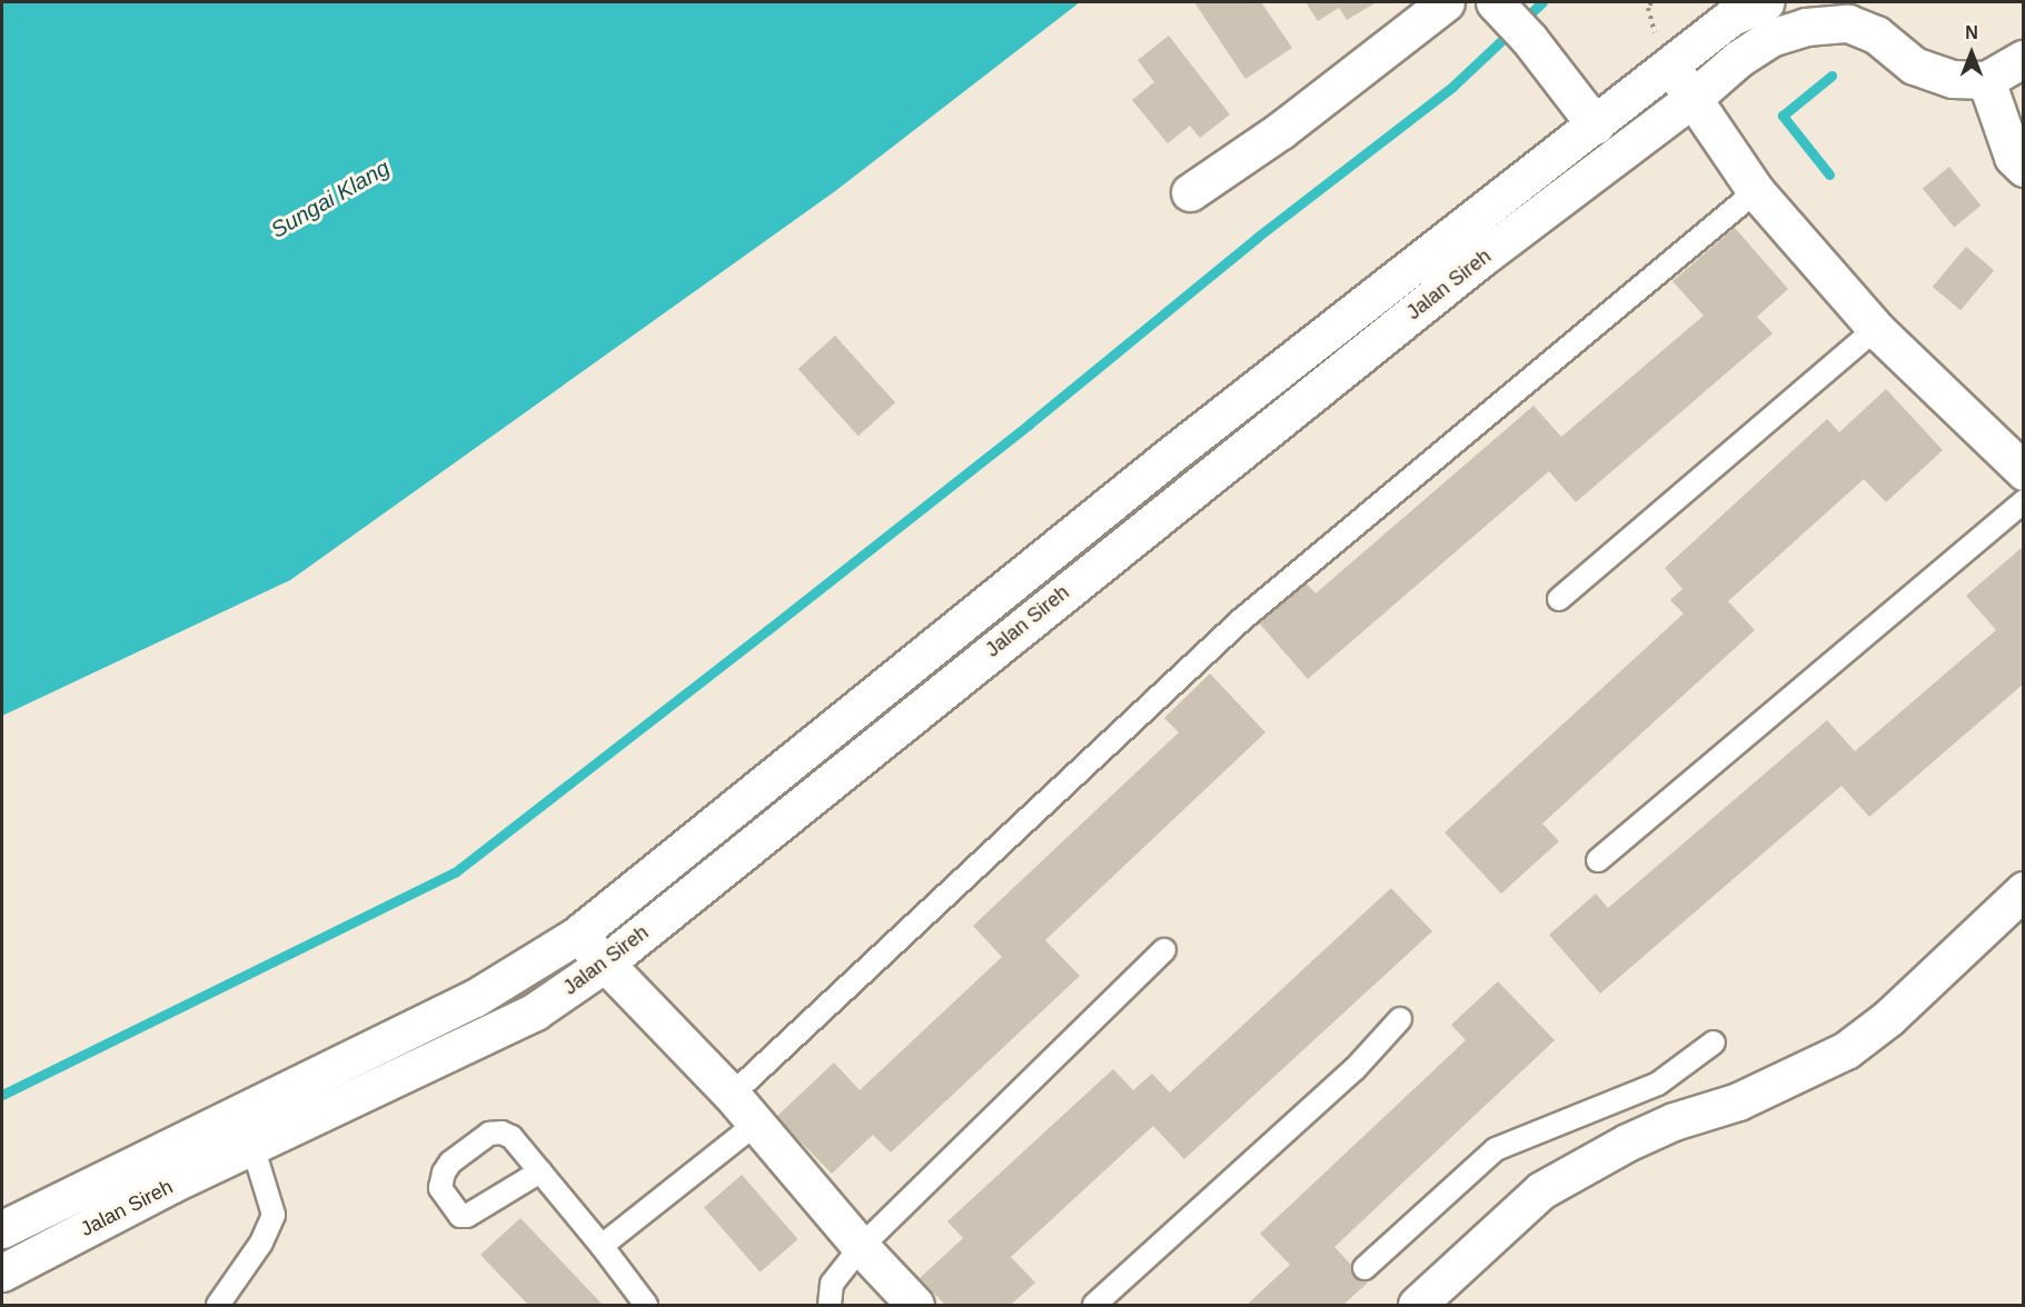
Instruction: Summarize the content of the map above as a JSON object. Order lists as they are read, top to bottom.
{
  "streets": {
    "street": ["Jalan Sireh"]
  },
  "water": ["Sungai Klang"],
  "north": "top"
}
